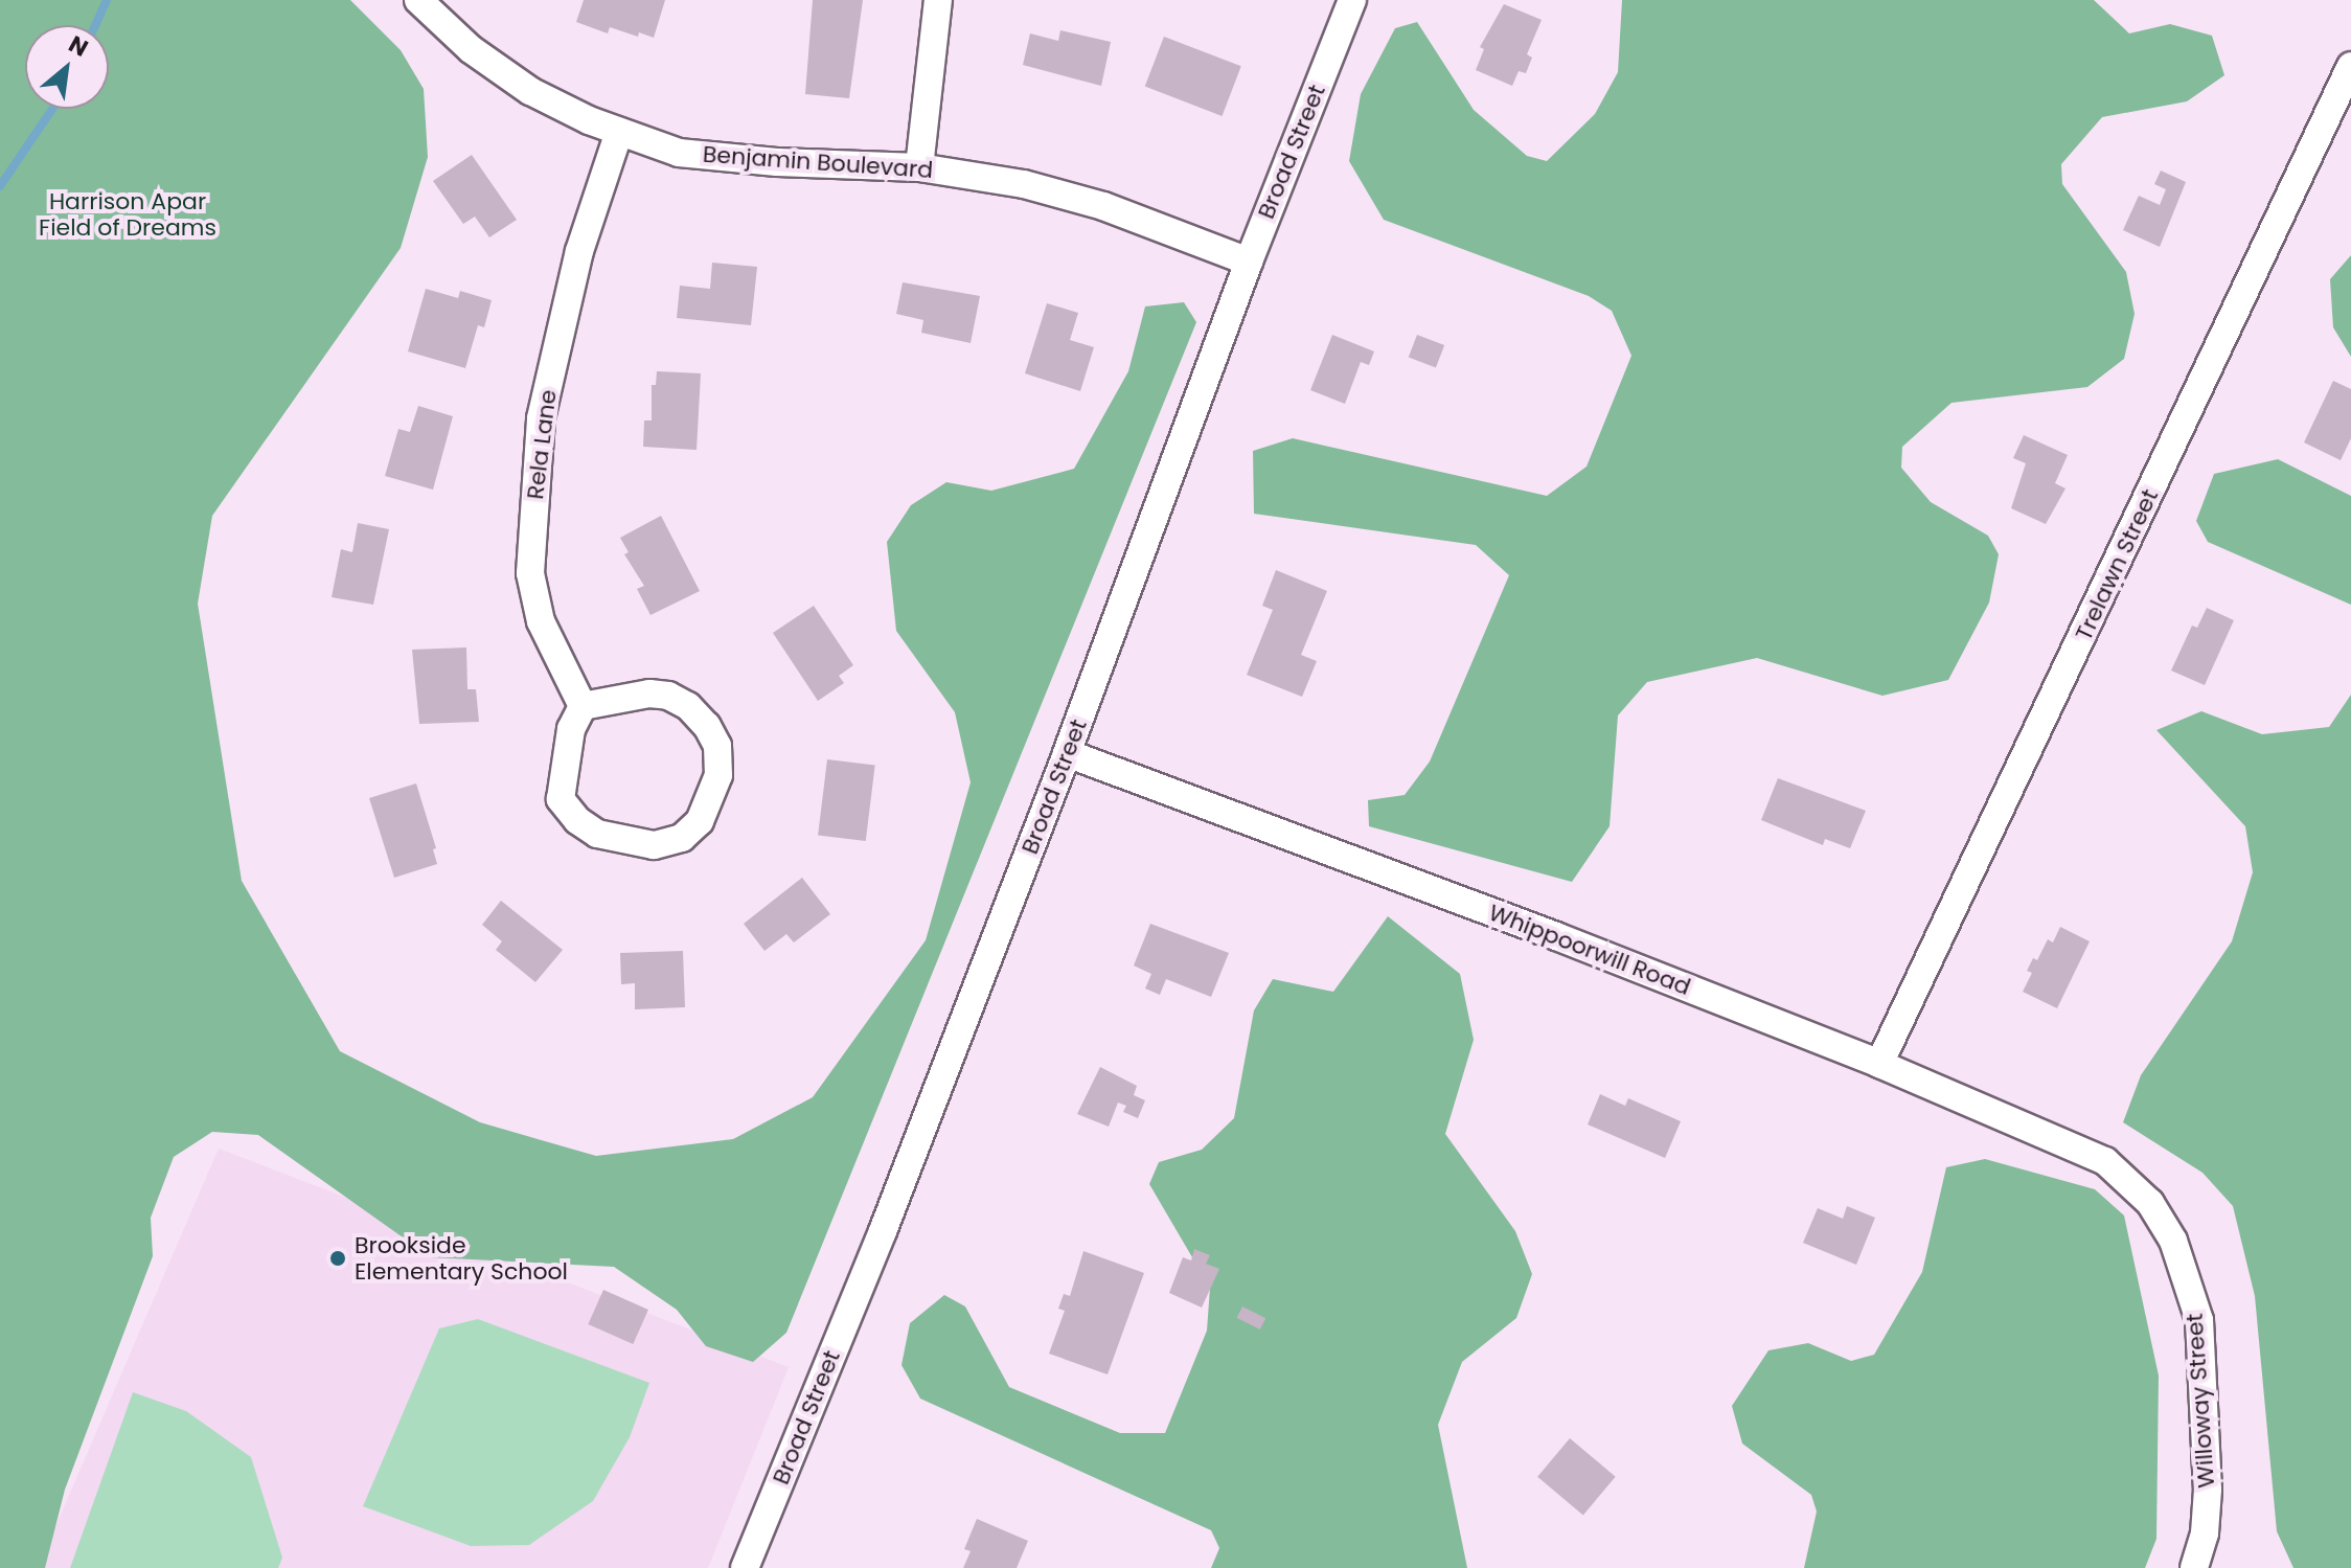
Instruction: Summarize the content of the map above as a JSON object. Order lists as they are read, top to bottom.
{
  "streets": {
    "street": [
      "Broad Street",
      "Benjamin Boulevard",
      "Rela Lane",
      "Trelawn Street",
      "Whippoorwill Road",
      "Willoway Street"
    ]
  },
  "crossings": [
    ["Broad Street", "Benjamin Boulevard"],
    ["Broad Street", "Whippoorwill Road"],
    ["Benjamin Boulevard", "Rela Lane"],
    ["Trelawn Street", "Whippoorwill Road"],
    ["Whippoorwill Road", "Willoway Street"]
  ],
  "parks": ["Harrison Apar Field of Dreams"],
  "places": ["Brookside Elementary School"],
  "north": "top right"
}
